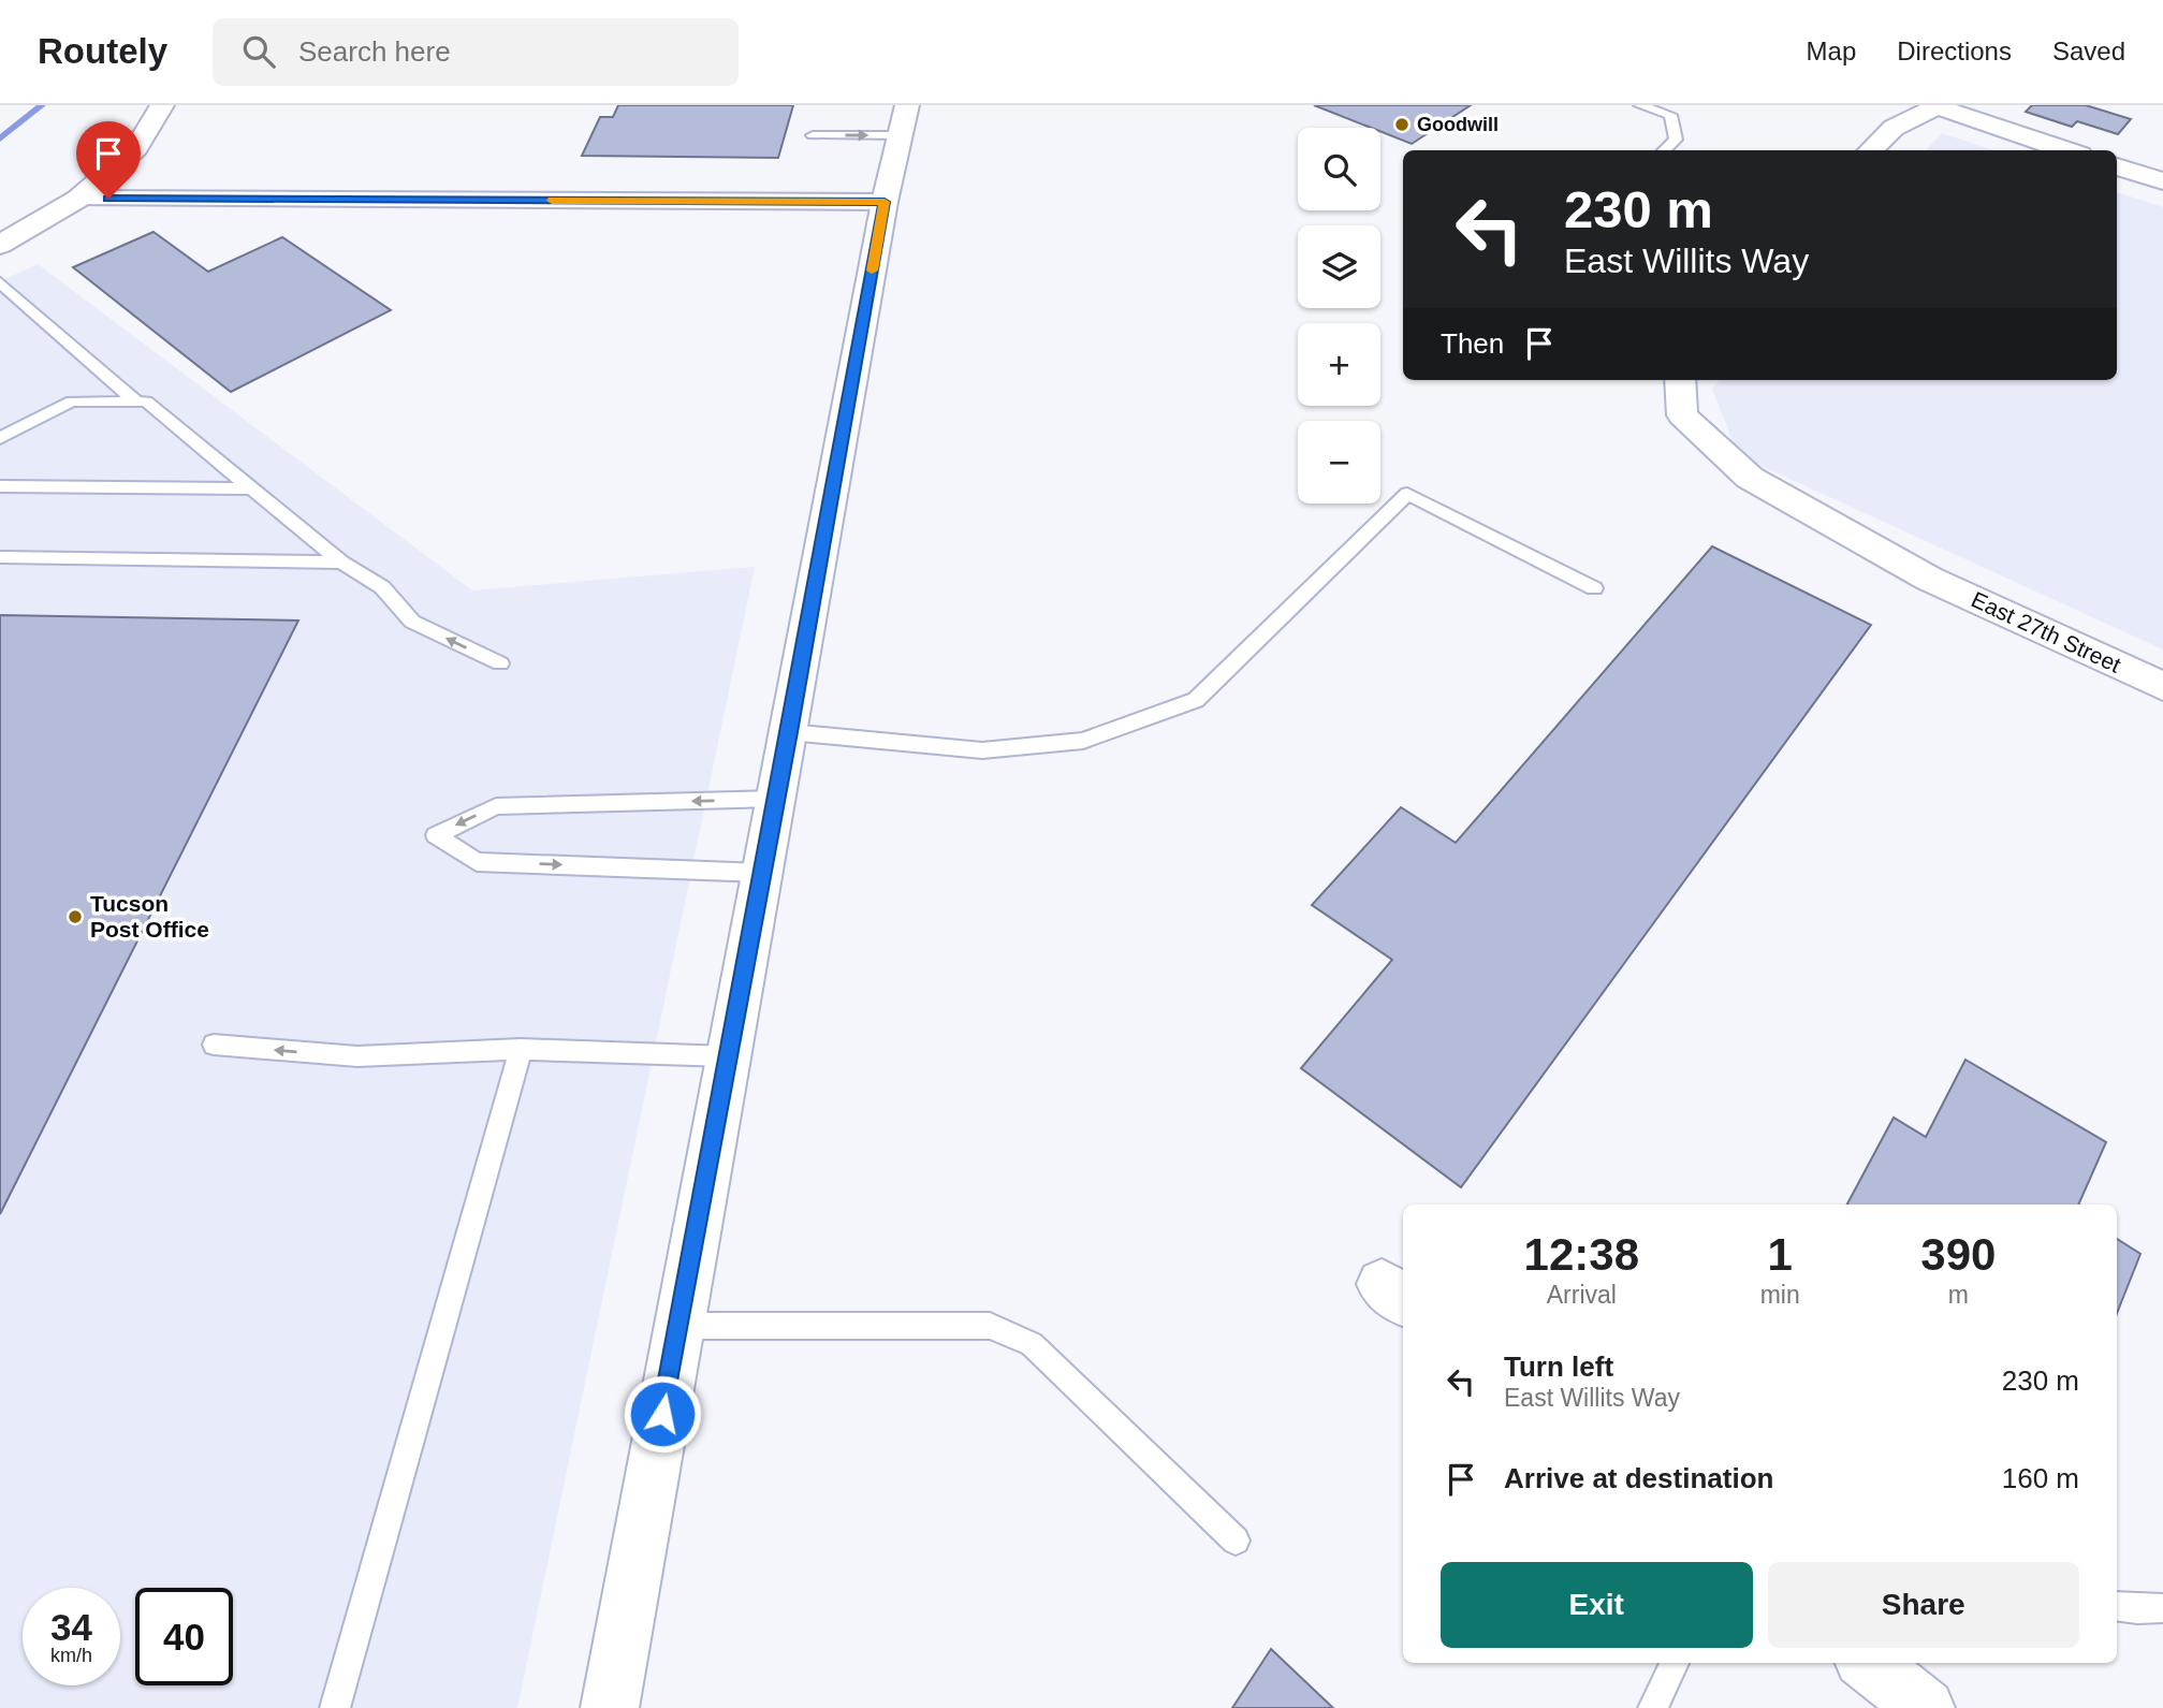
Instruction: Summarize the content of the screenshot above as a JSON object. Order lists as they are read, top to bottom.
{
  "streets": {
    "street": ["East 27th Street"]
  },
  "places": ["Goodwill", "Tucson Post Office"],
  "page": {
    "header": "Routely",
    "search": "Search here",
    "nav": ["Map", "Directions", "Saved"],
    "map_buttons": ["+", "−"],
    "turn": ["230 m", "East Willits Way"],
    "then": "Then",
    "eta": [
      "12:38",
      "Arrival",
      "1",
      "min",
      "390",
      "m"
    ],
    "list": [
      {
        "name": "Turn left",
        "note": "East Willits Way",
        "value": "230 m"
      },
      {
        "name": "Arrive at destination",
        "value": "160 m"
      }
    ],
    "buttons": ["Exit", "Share"],
    "speed": "34 km/h",
    "limit": "40"
  }
}
